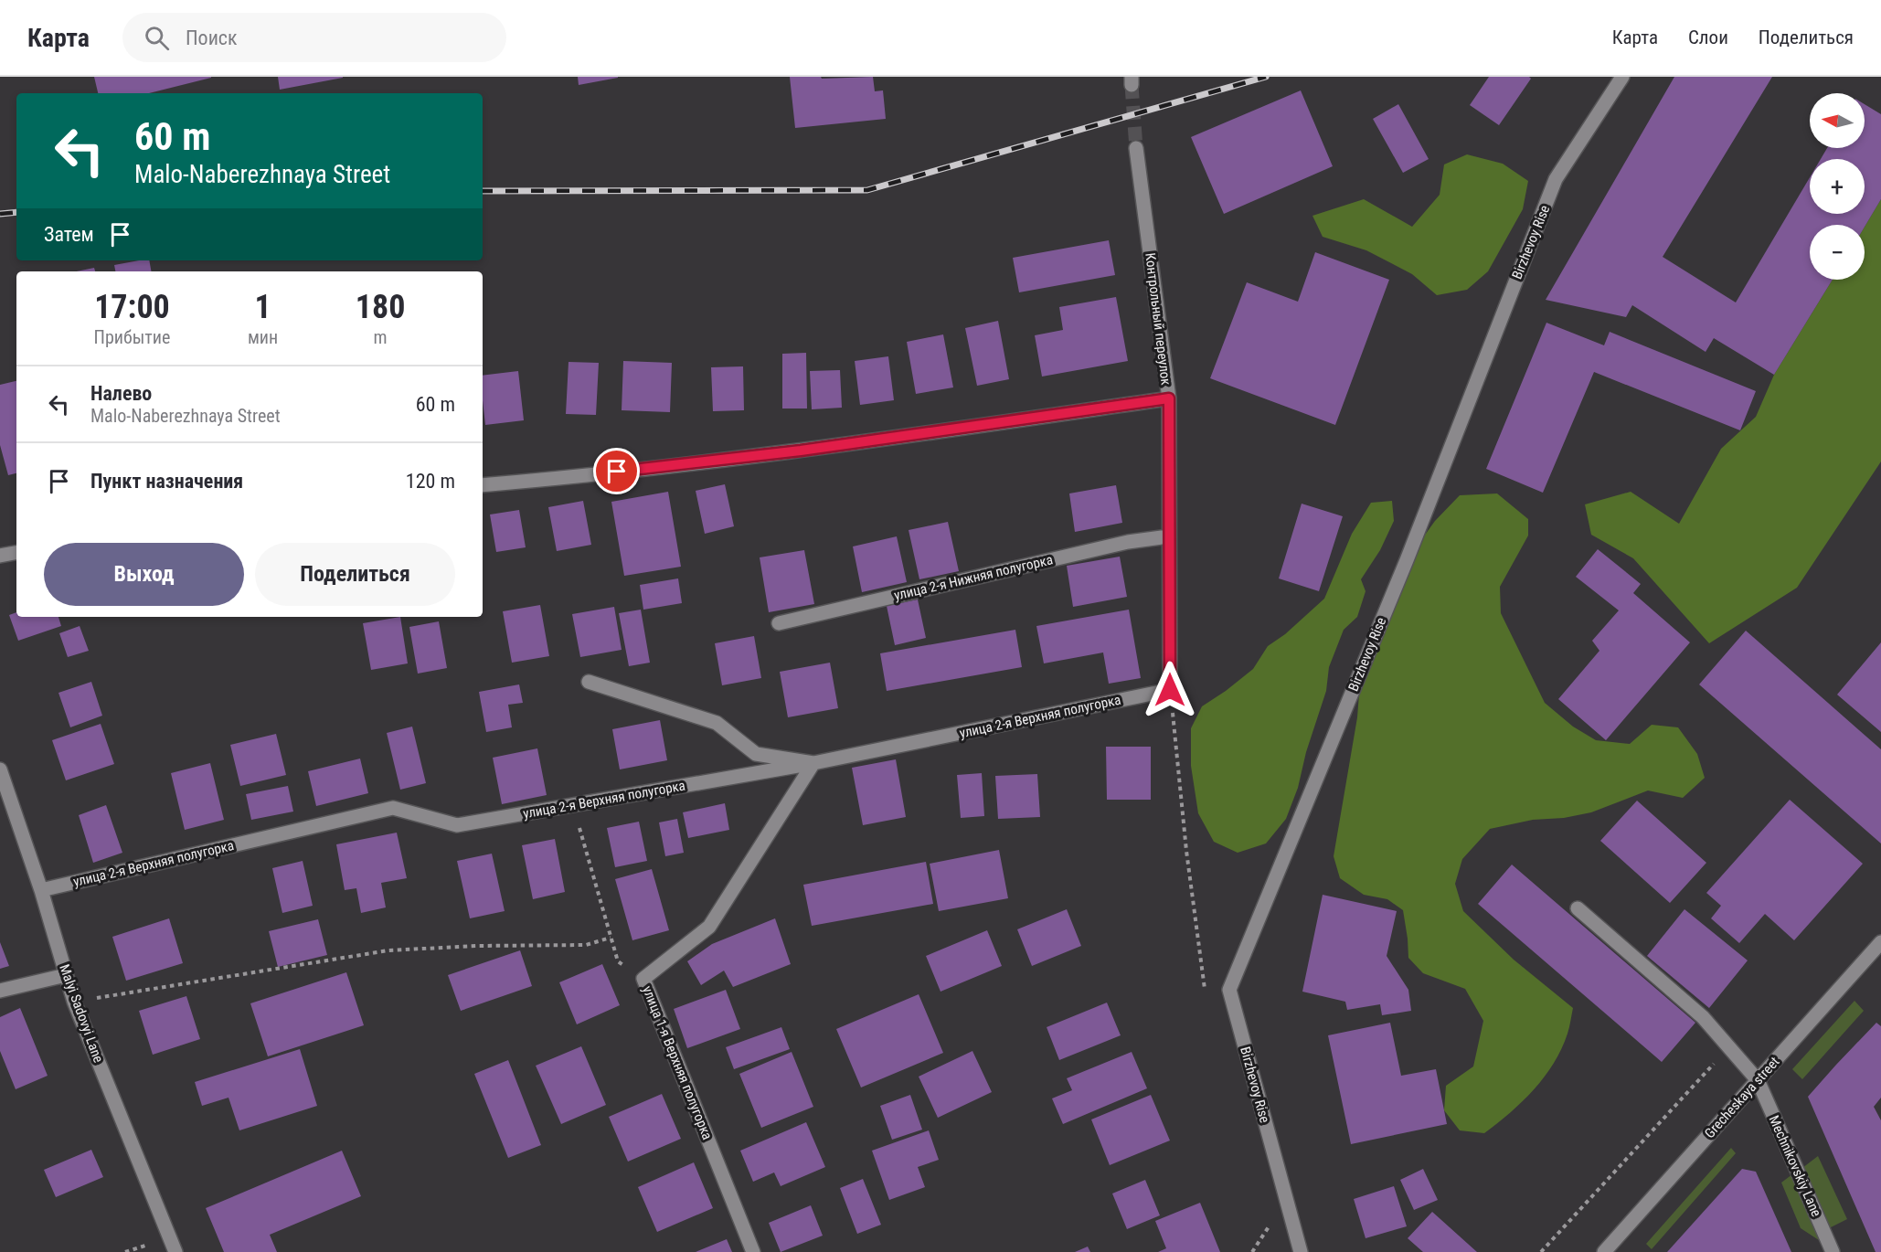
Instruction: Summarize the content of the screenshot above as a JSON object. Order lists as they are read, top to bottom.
{
  "streets": {
    "street": [
      "Birzhevoy Rise",
      "Контрольный переулок",
      "улица 2-я Нижняя полугорка",
      "улица 2-я Верхняя полугорка",
      "Malyi Sadovyi Lane",
      "улица 1-я Верхняя полугорка",
      "Grecheskaya street",
      "Mechnikovskiy Lane"
    ]
  },
  "crossings": [
    ["Контрольный переулок", "улица 2-я Нижняя полугорка"],
    ["Контрольный переулок", "улица 2-я Верхняя полугорка"],
    ["улица 2-я Верхняя полугорка", "Malyi Sadovyi Lane"],
    ["улица 2-я Верхняя полугорка", "улица 1-я Верхняя полугорка"],
    ["Grecheskaya street", "Mechnikovskiy Lane"]
  ],
  "north": "left",
  "page": {
    "header": "Карта",
    "search": "Поиск",
    "nav": ["Карта", "Слои", "Поделиться"],
    "map_buttons": ["+", "−"],
    "turn": ["60 m", "Malo-Naberezhnaya Street"],
    "then": "Затем",
    "eta": [
      "17:00",
      "Прибытие",
      "1",
      "мин",
      "180",
      "m"
    ],
    "list": [
      {
        "name": "Налево",
        "note": "Malo-Naberezhnaya Street",
        "value": "60 m"
      },
      {
        "name": "Пункт назначения",
        "value": "120 m"
      }
    ],
    "buttons": ["Выход", "Поделиться"]
  }
}
